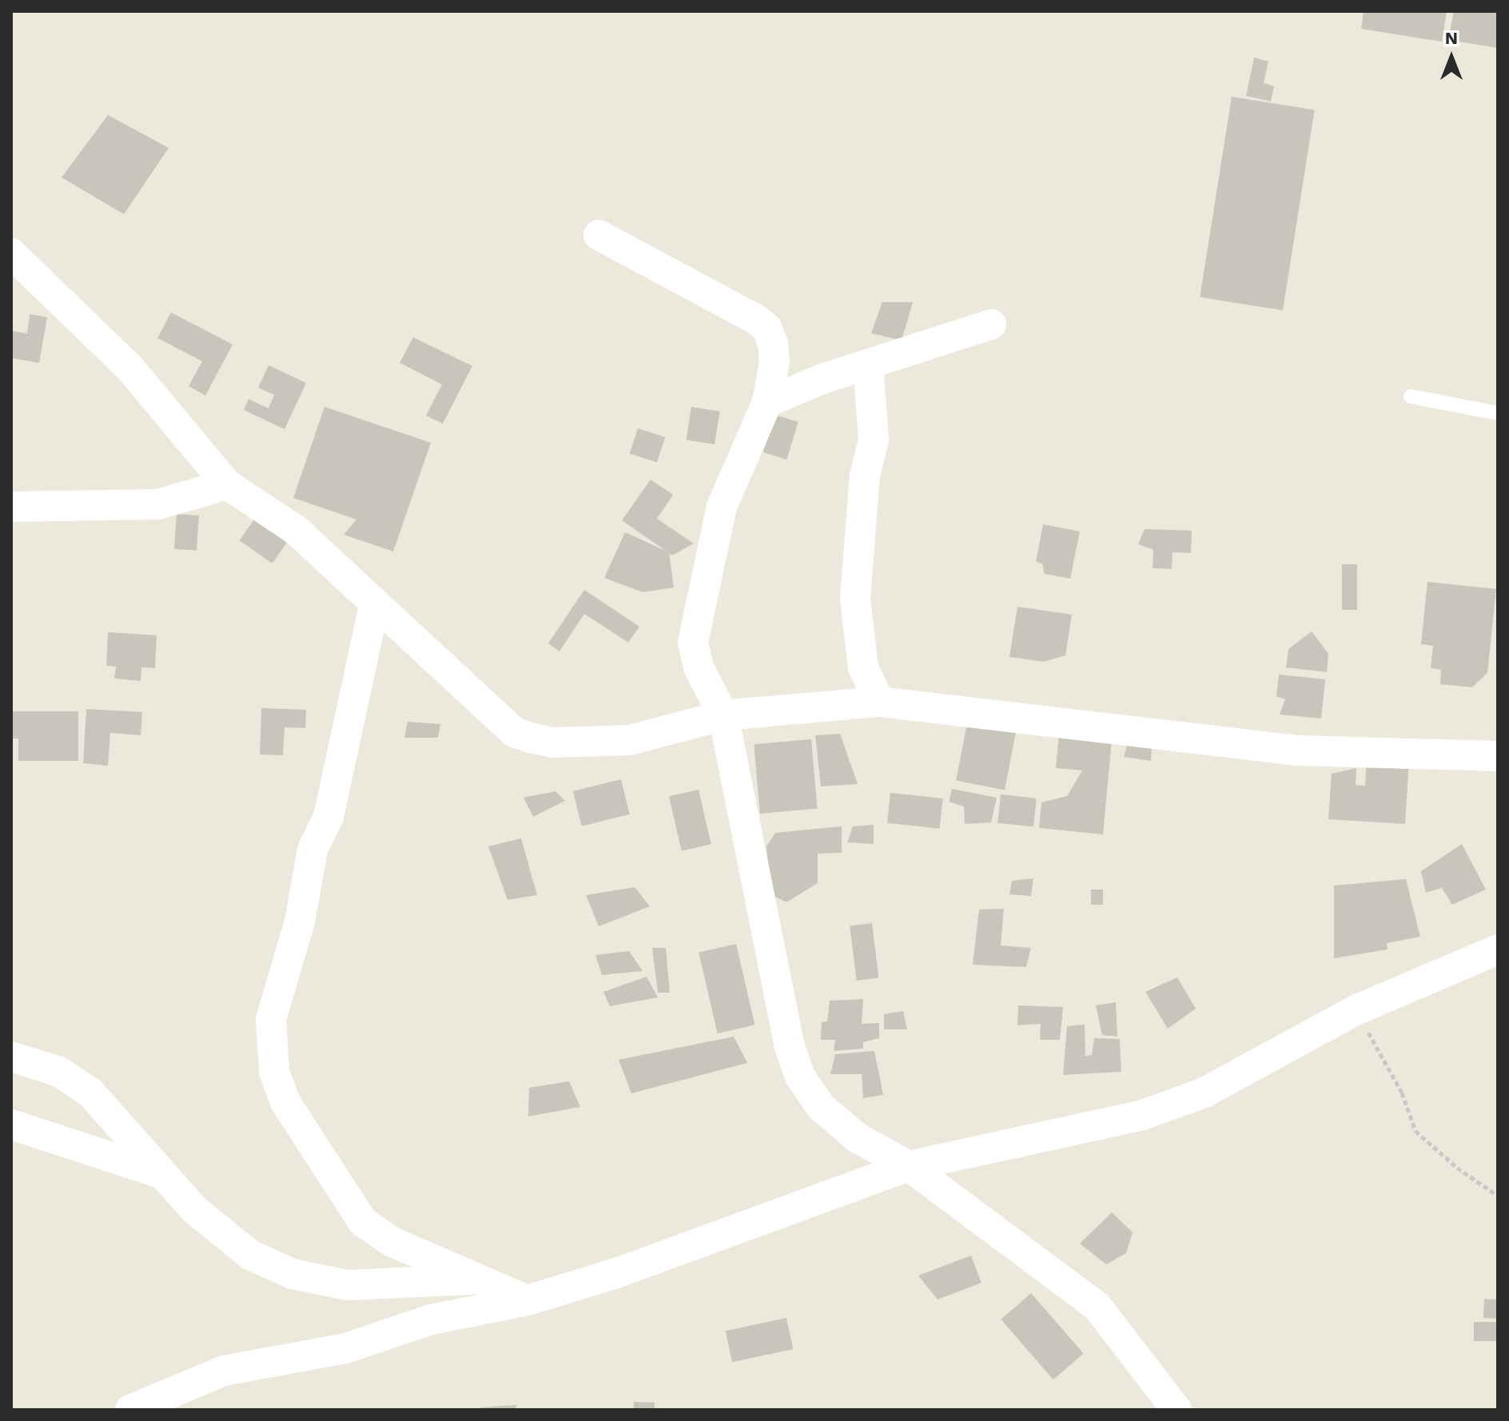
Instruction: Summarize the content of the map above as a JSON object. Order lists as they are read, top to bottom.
{
  "north": "top"
}
